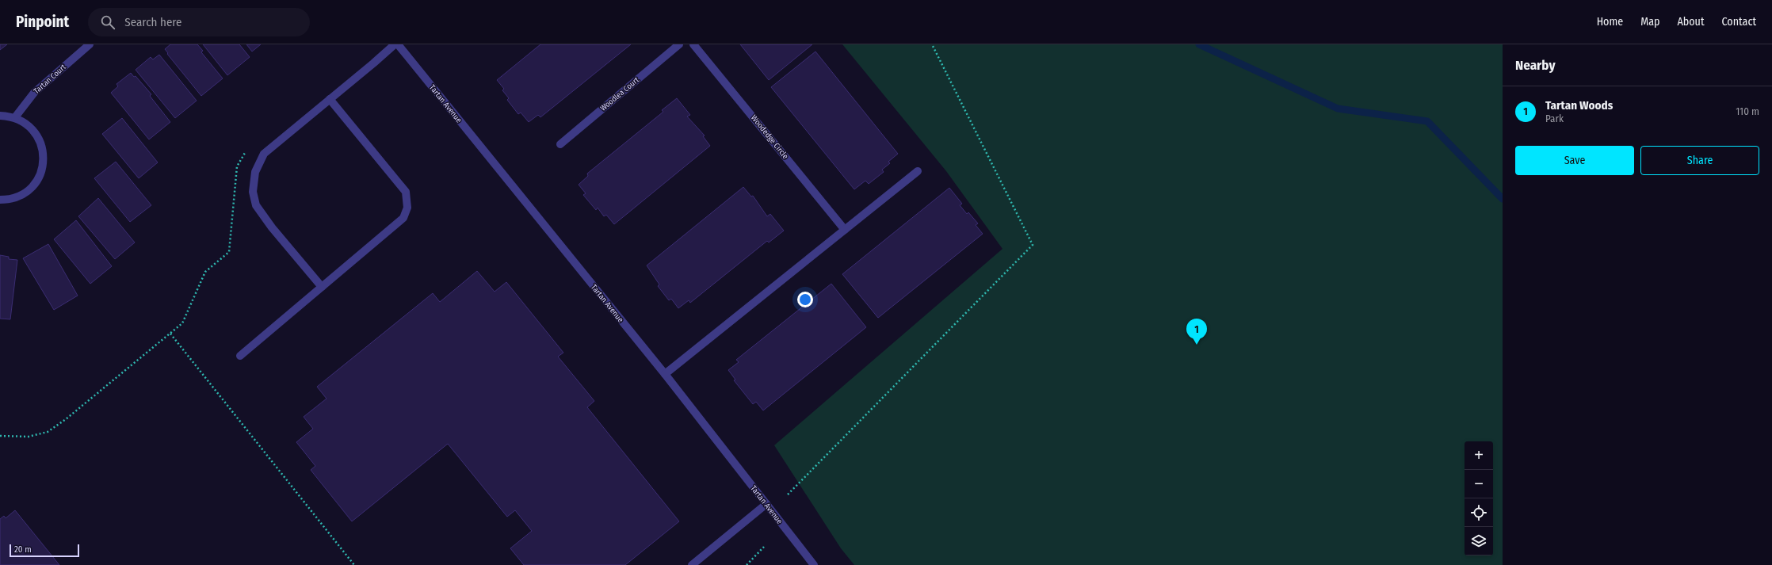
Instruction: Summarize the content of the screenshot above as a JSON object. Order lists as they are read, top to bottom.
{
  "streets": {
    "street": [
      "Tartan Court",
      "Woodlea Court",
      "Tartan Avenue",
      "Woodedge Circle"
    ]
  },
  "scale_bar": "20 m",
  "page": {
    "header": "Pinpoint",
    "search": "Search here",
    "nav": [
      "Home",
      "Map",
      "About",
      "Contact"
    ],
    "heading": "Nearby",
    "list": [
      {
        "mark": "1",
        "name": "Tartan Woods",
        "note": "Park",
        "value": "110 m"
      }
    ],
    "buttons": ["Save", "Share"],
    "pins": "1",
    "map_buttons": ["+", "−"],
    "scale": "20 m"
  }
}
